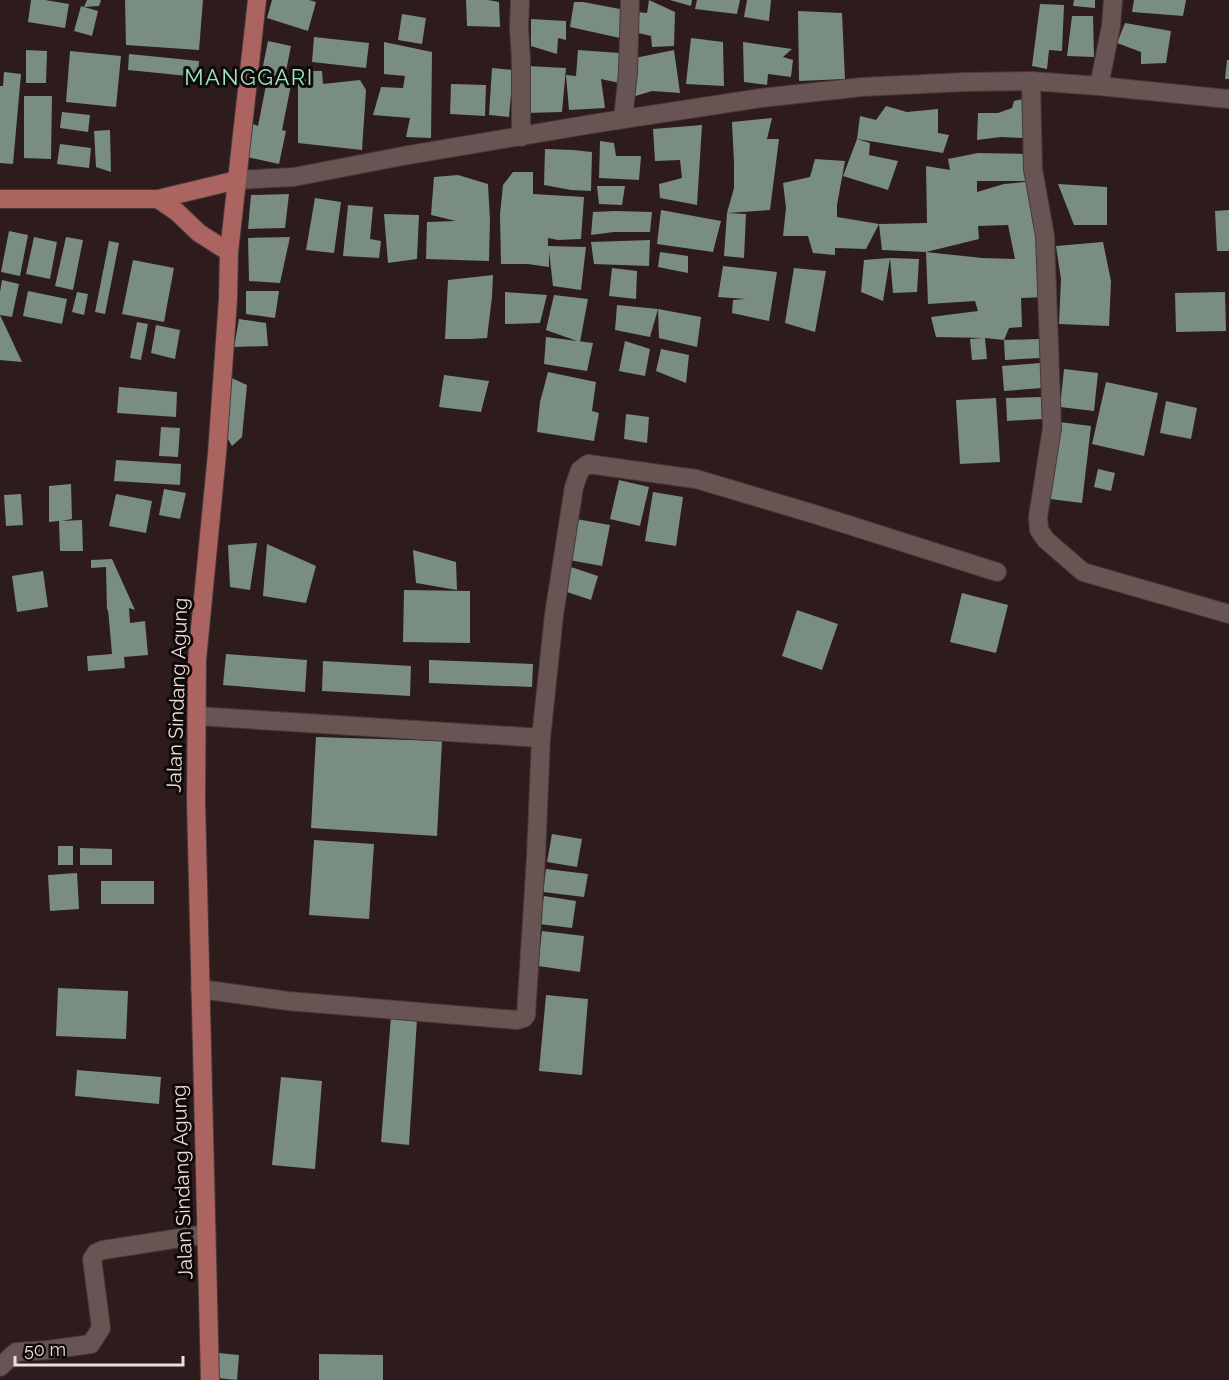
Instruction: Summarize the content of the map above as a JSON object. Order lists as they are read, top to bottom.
{
  "streets": {
    "main road": ["Jalan Sindang Agung"]
  },
  "districts": ["MANGGARI"],
  "scale_bar": "50 m"
}
